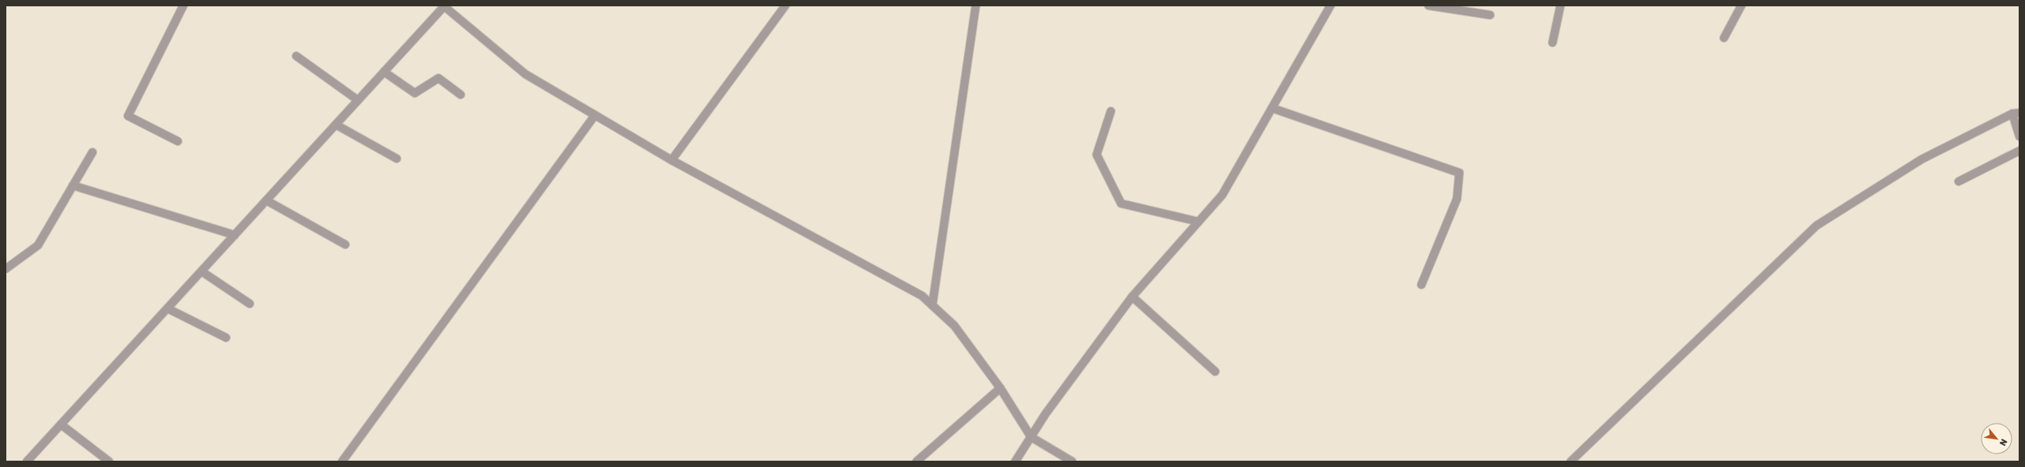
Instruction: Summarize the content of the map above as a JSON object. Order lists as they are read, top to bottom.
{
  "north": "bottom right"
}
